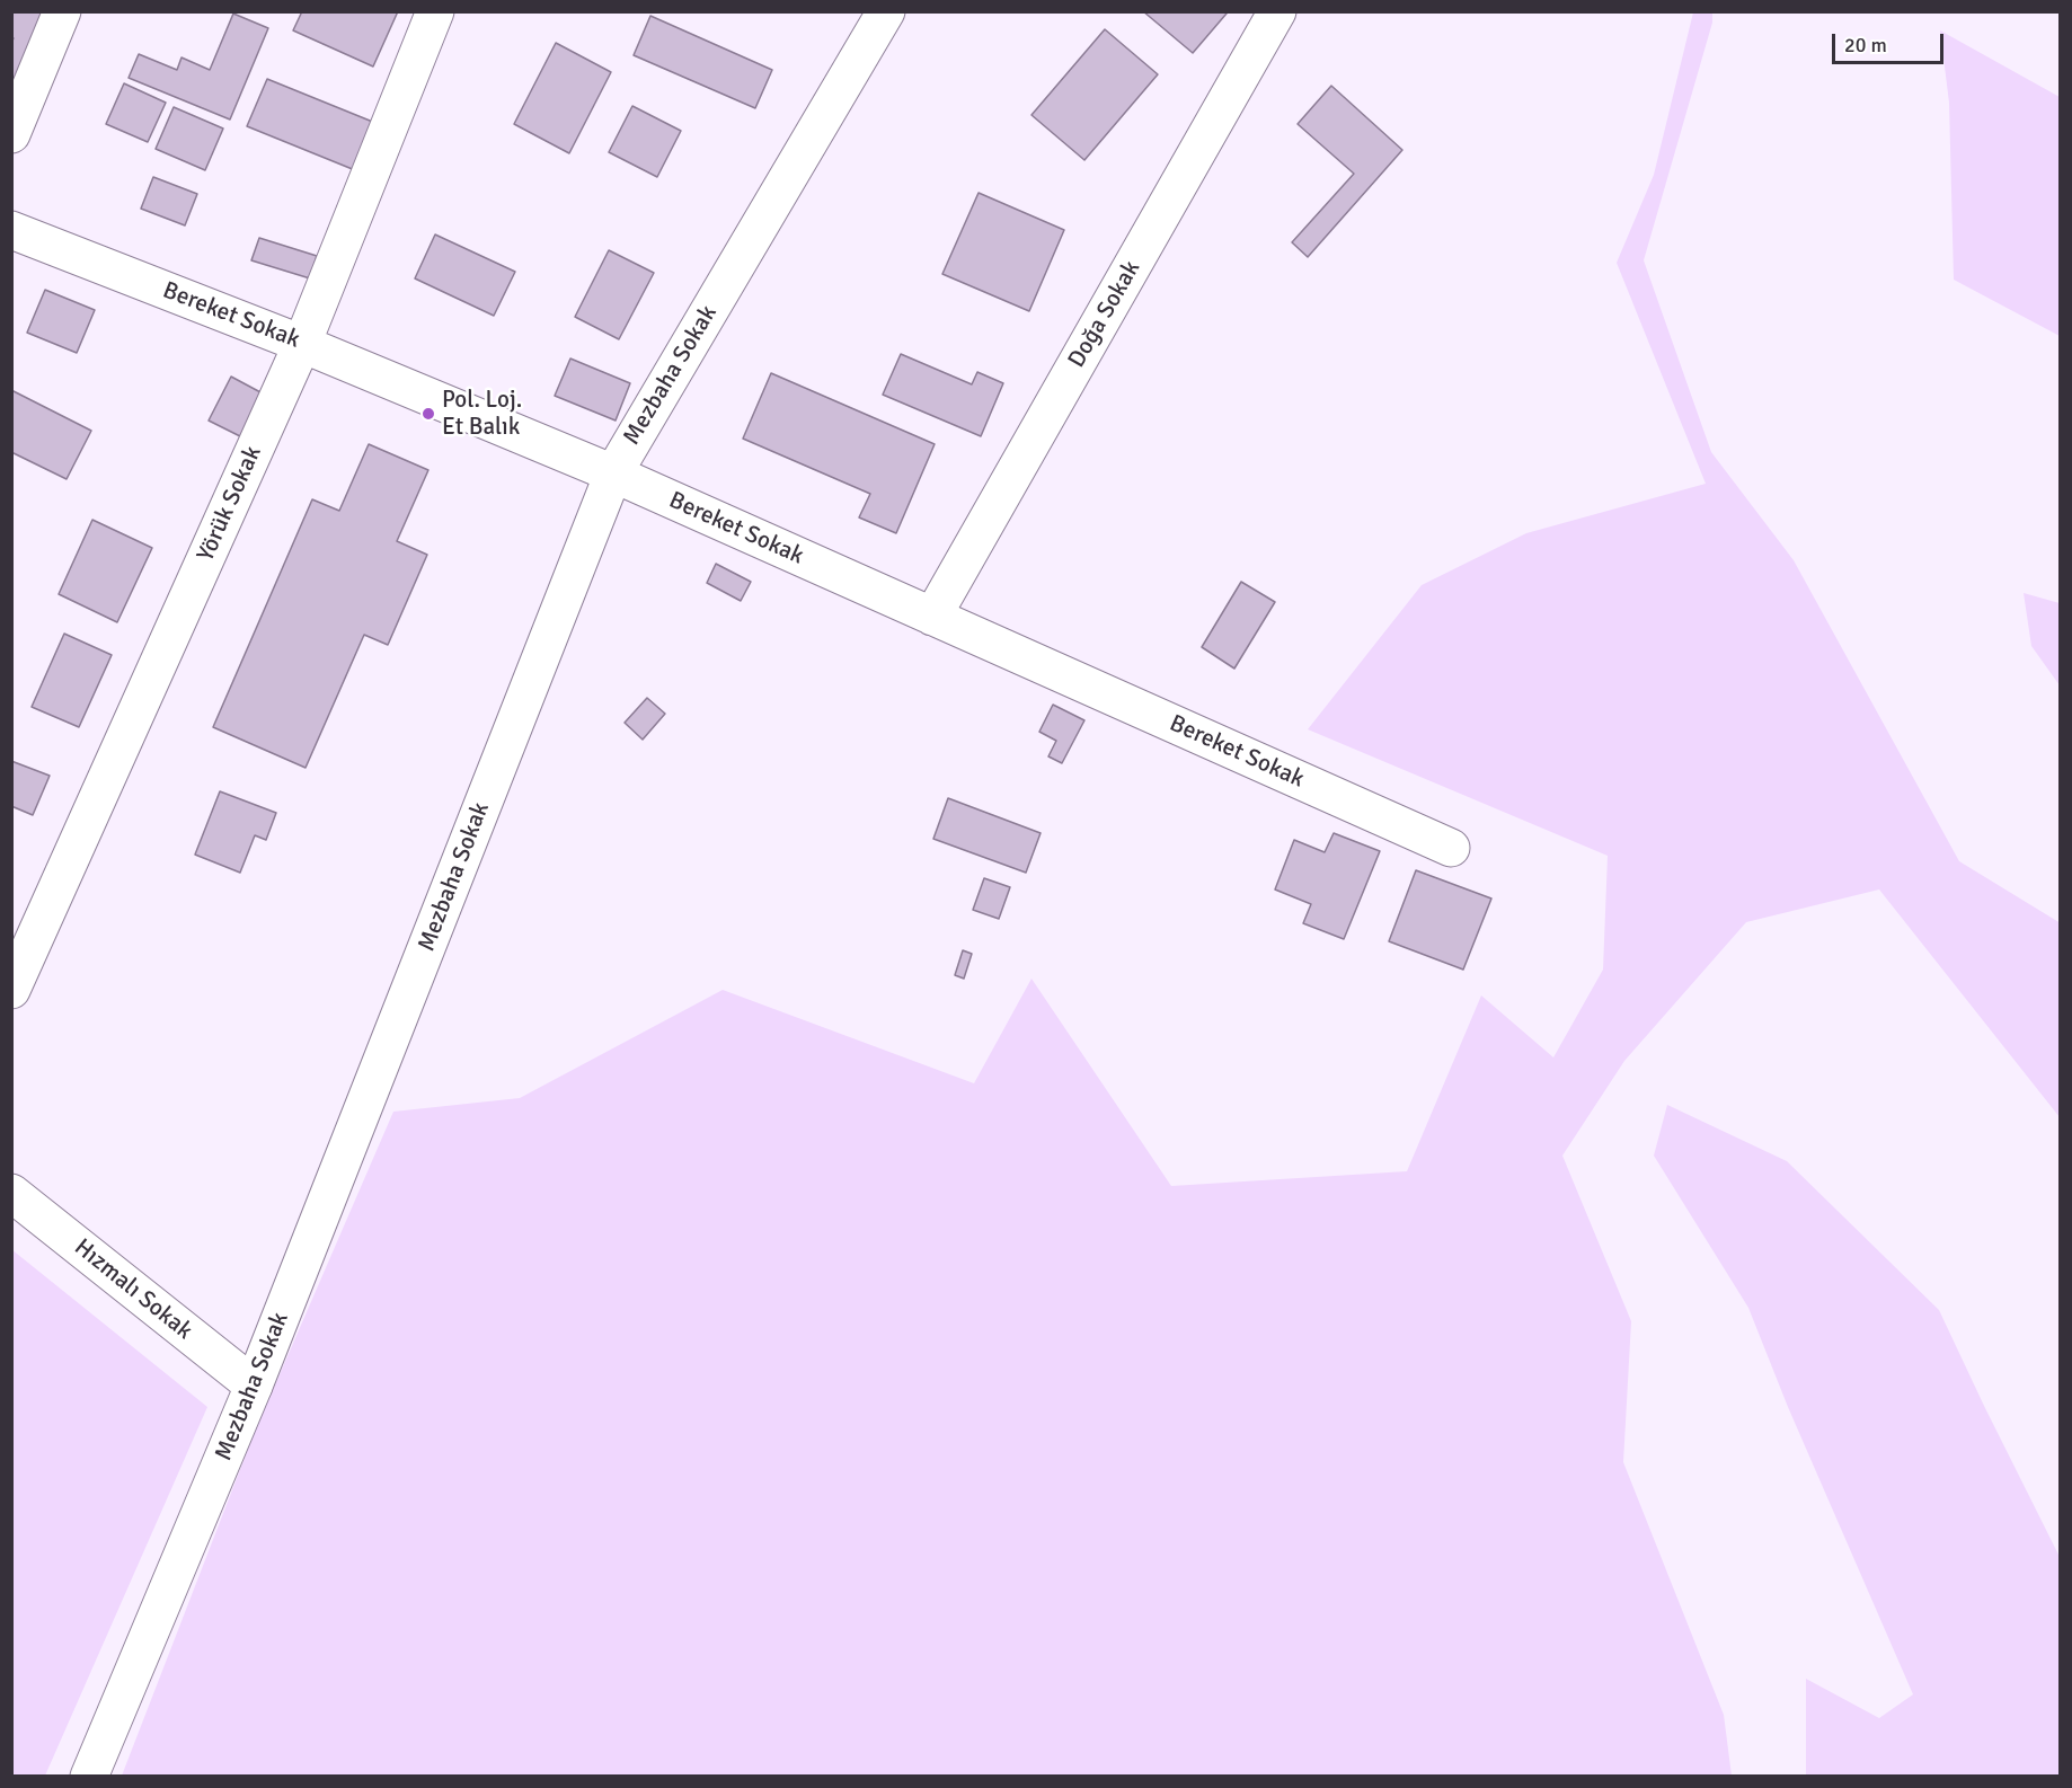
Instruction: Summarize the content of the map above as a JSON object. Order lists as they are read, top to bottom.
{
  "streets": {
    "street": [
      "Doğa Sokak",
      "Bereket Sokak",
      "Mezbaha Sokak",
      "Yörük Sokak",
      "Hızmalı Sokak"
    ]
  },
  "crossings": [
    ["Doğa Sokak", "Bereket Sokak"],
    ["Bereket Sokak", "Mezbaha Sokak"],
    ["Bereket Sokak", "Yörük Sokak"],
    ["Mezbaha Sokak", "Hızmalı Sokak"]
  ],
  "places": ["Pol. Loj. Et Balık"],
  "scale_bar": "20 m"
}
